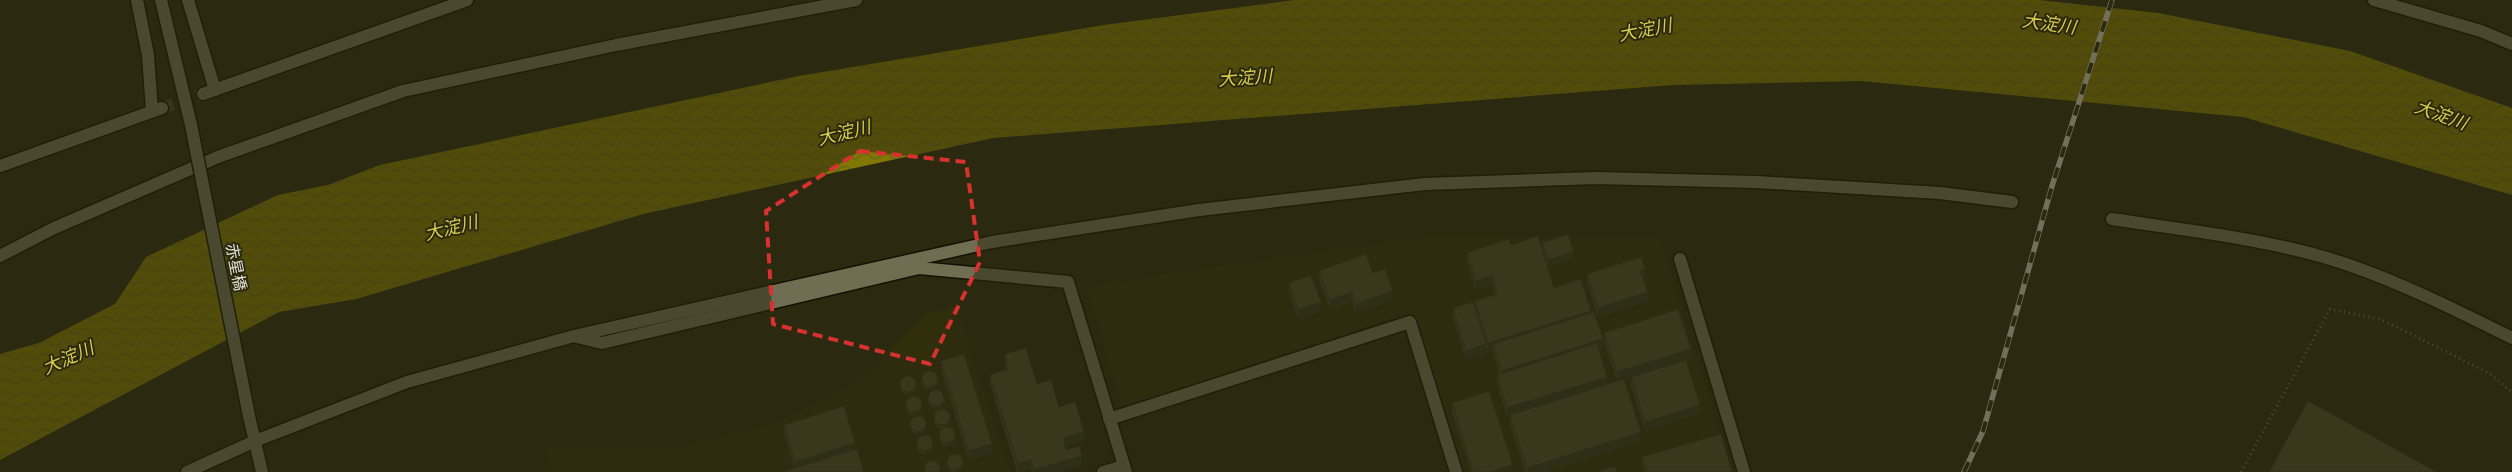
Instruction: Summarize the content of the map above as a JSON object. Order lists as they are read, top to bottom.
{
  "streets": {
    "street": ["赤星橋"]
  },
  "water": ["大淀川"]
}
